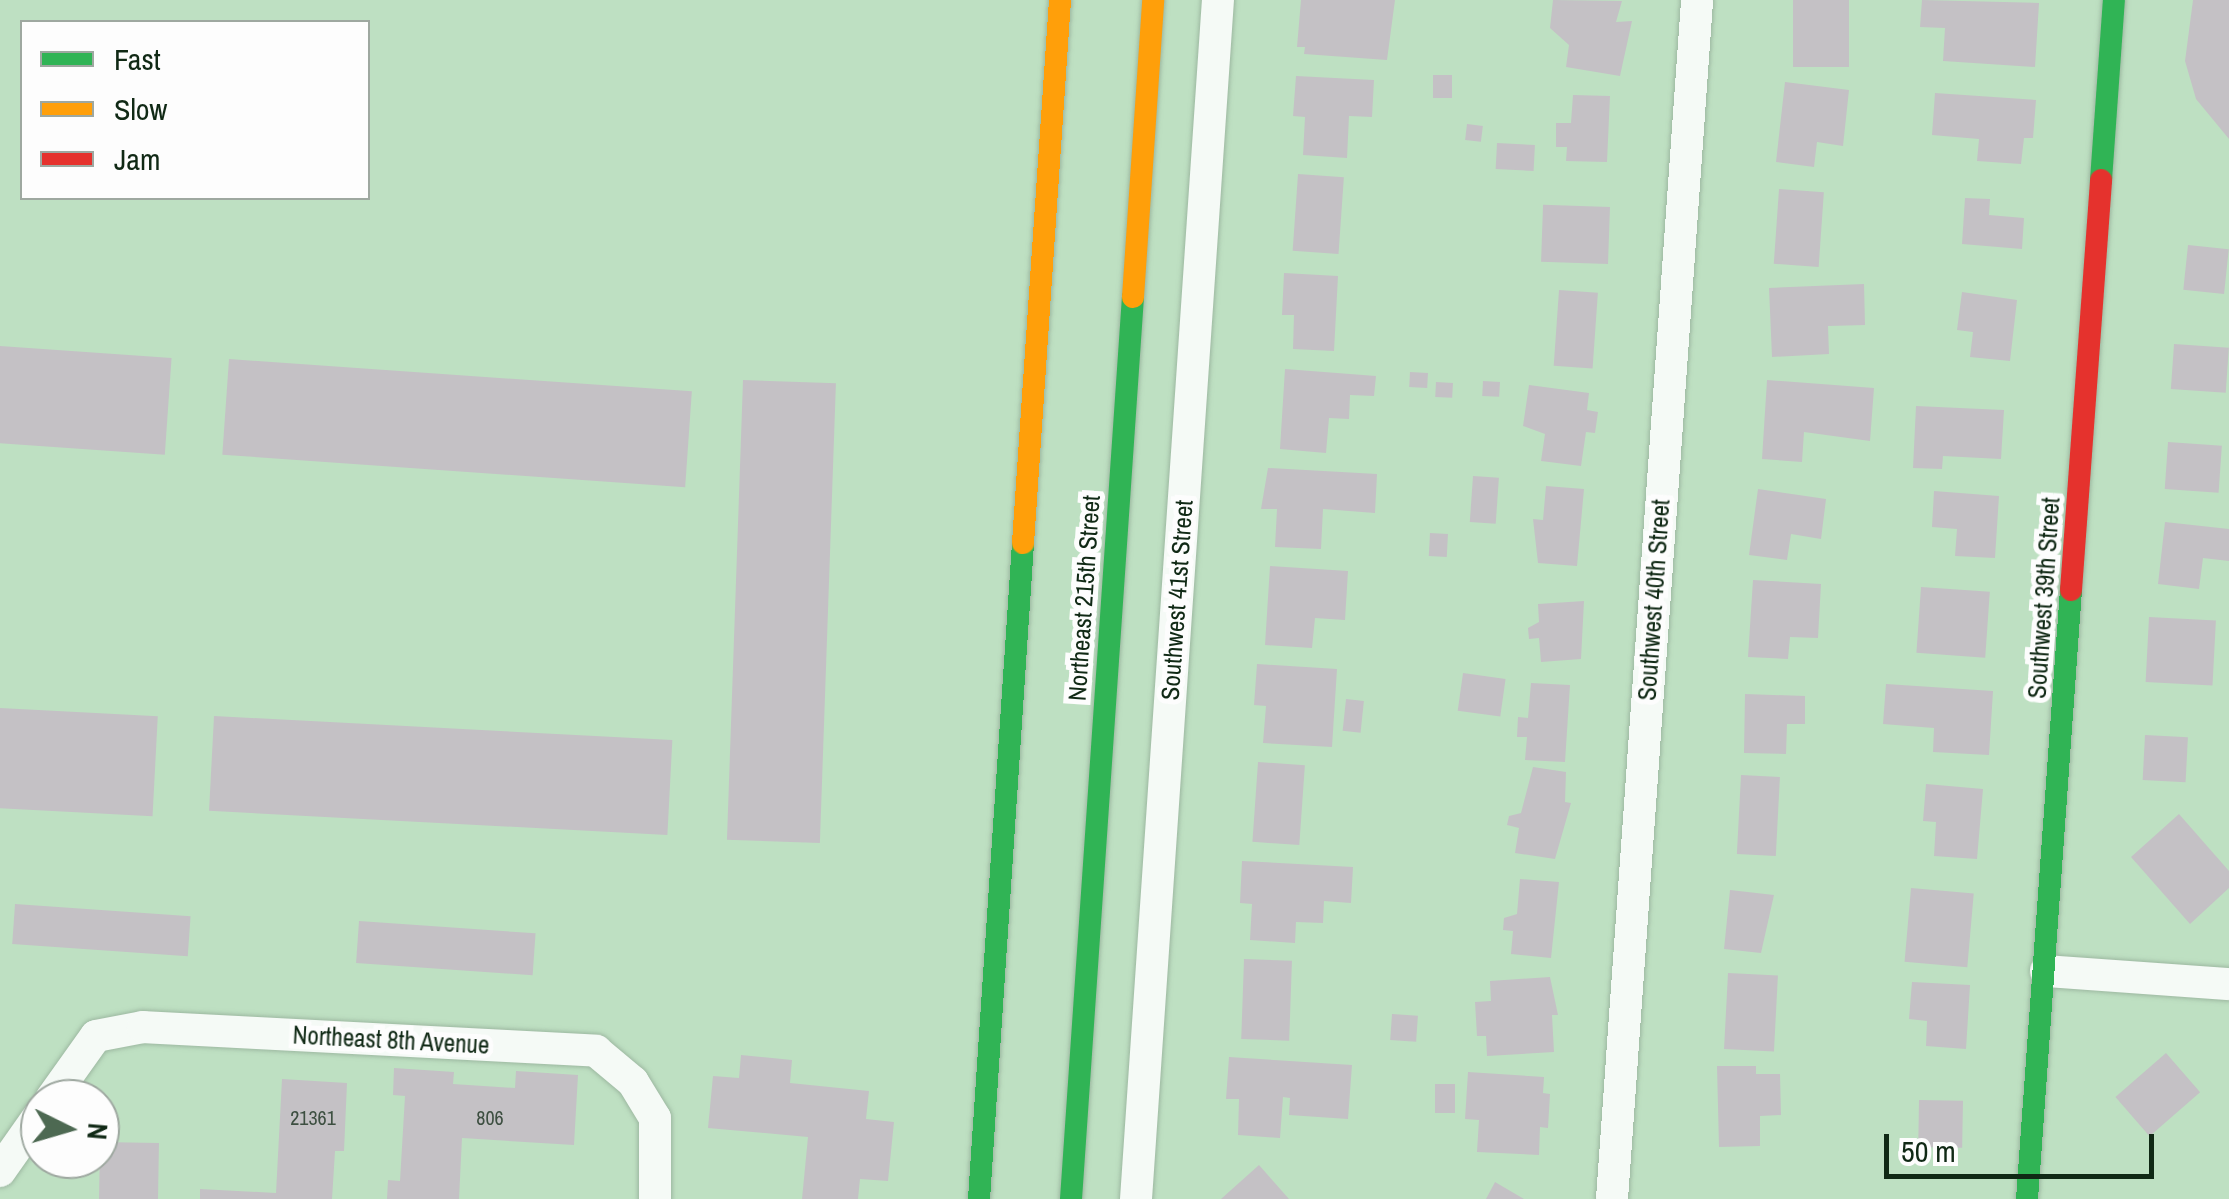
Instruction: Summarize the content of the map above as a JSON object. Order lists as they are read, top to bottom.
{
  "streets": {
    "street": [
      "Northeast 215th Street",
      "Southwest 39th Street",
      "Southwest 41st Street",
      "Southwest 40th Street",
      "Northeast 8th Avenue"
    ]
  },
  "house_numbers": ["21361", "806"],
  "legend": ["Fast", "Slow", "Jam"],
  "scale_bar": "50 m",
  "north": "right"
}
